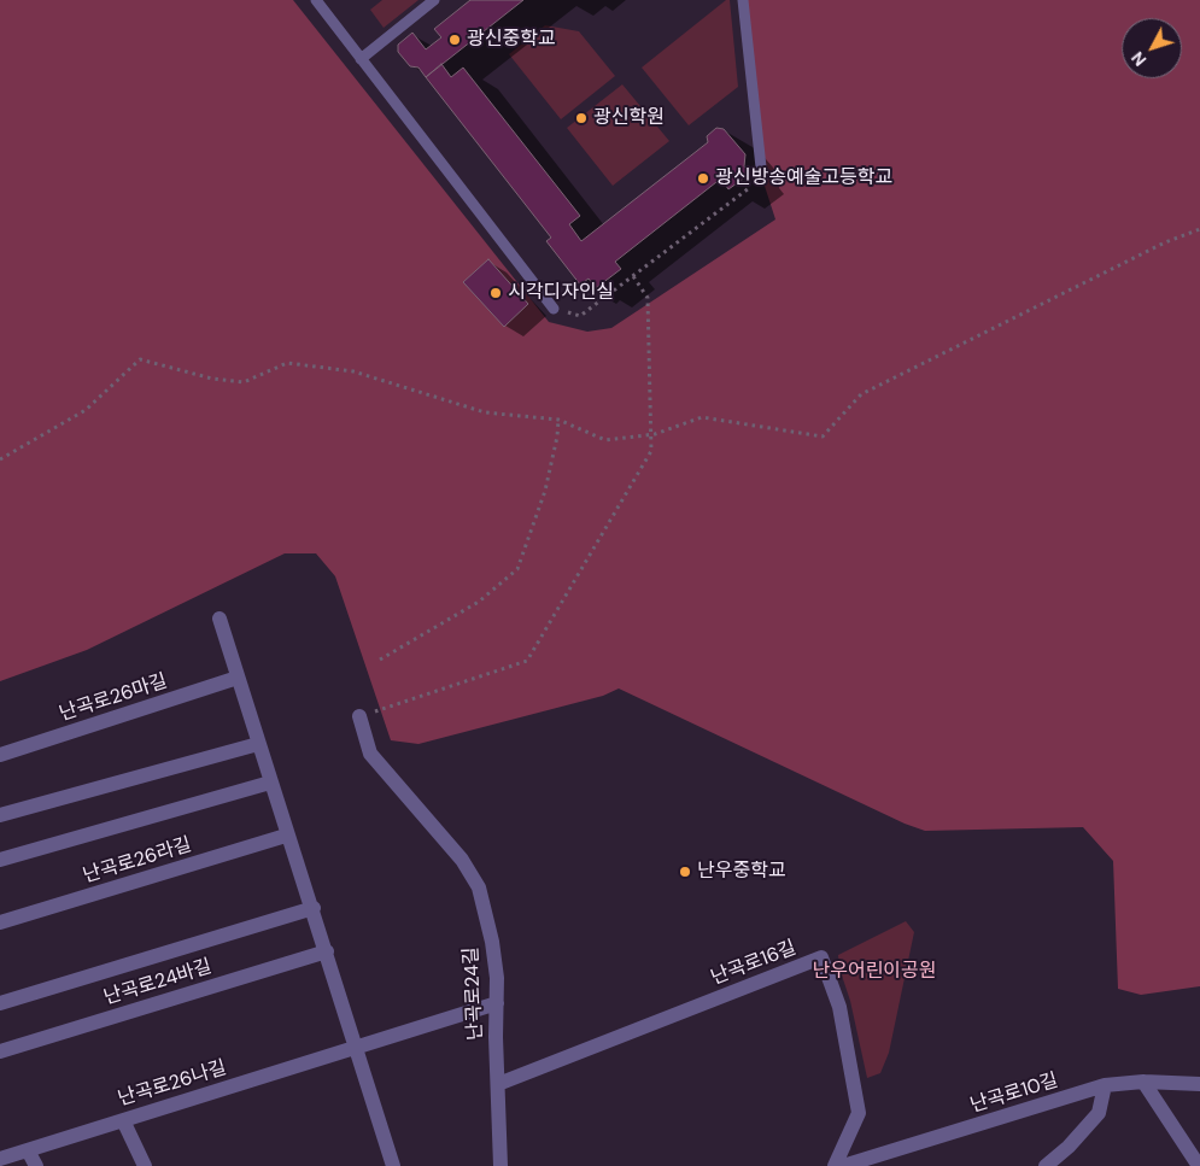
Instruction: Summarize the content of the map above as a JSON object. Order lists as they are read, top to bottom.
{
  "streets": {
    "street": [
      "난곡로26마길",
      "난곡로26라길",
      "난곡로16길",
      "난곡로24바길",
      "난곡로24길",
      "난곡로26나길",
      "난곡로10길"
    ]
  },
  "crossings": [
    ["난곡로16길", "난곡로24길"]
  ],
  "parks": ["난우어린이공원"],
  "places": [
    "광신중학교",
    "광신학원",
    "광신방송예술고등학교",
    "시각디자인실",
    "난우중학교"
  ],
  "north": "bottom left"
}
